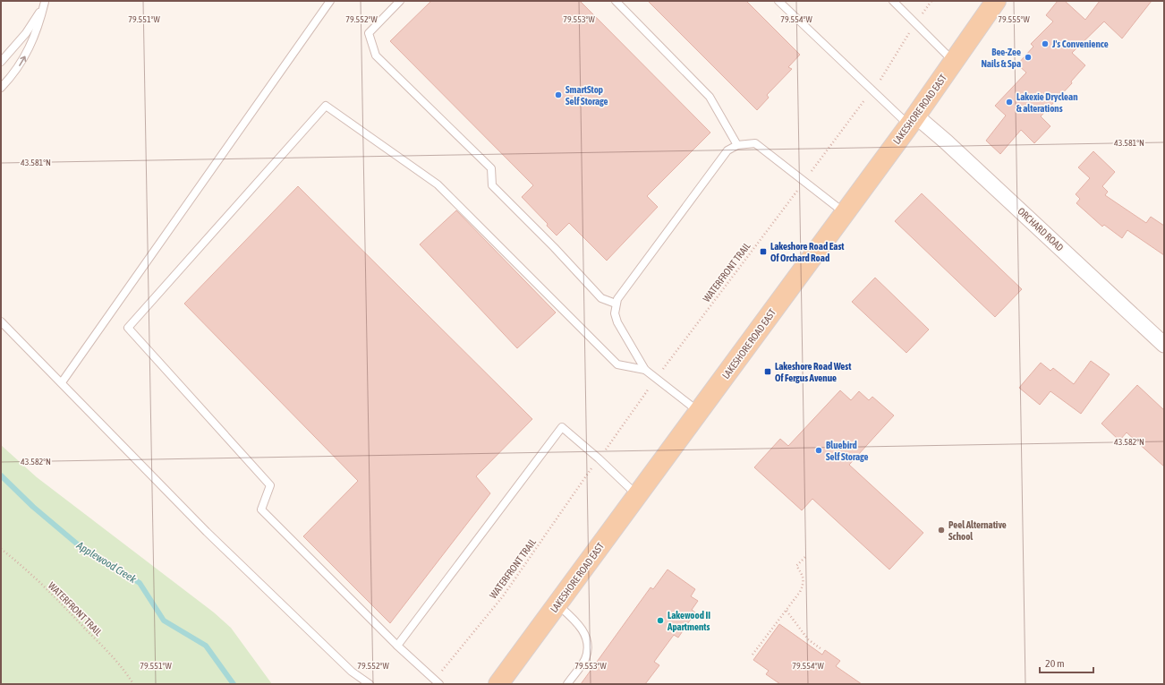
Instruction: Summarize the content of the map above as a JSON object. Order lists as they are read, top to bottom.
{
  "streets": {
    "main road": ["LAKESHORE ROAD EAST"],
    "street": ["ORCHARD ROAD"],
    "path": ["WATERFRONT TRAIL"]
  },
  "crossings": [
    ["LAKESHORE ROAD EAST", "ORCHARD ROAD"]
  ],
  "water": ["Applewood Creek"],
  "places": {
    "other": [
      "J's Convenience",
      "Bee-Zee Nails & Spa",
      "SmartStop Self Storage",
      "Lakexie Dryclean & alterations",
      "Bluebird Self Storage",
      "Peel Alternative School",
      "Lakewood II Apartments"
    ],
    "transit": ["Lakeshore Road East Of Orchard Road", "Lakeshore Road West Of Fergus Avenue"]
  },
  "scale_bar": "20 m",
  "coordinates": [
    "79.551°W",
    "79.552°W",
    "79.553°W",
    "79.554°W",
    "79.555°W",
    "43.581°N",
    "43.582°N"
  ]
}
